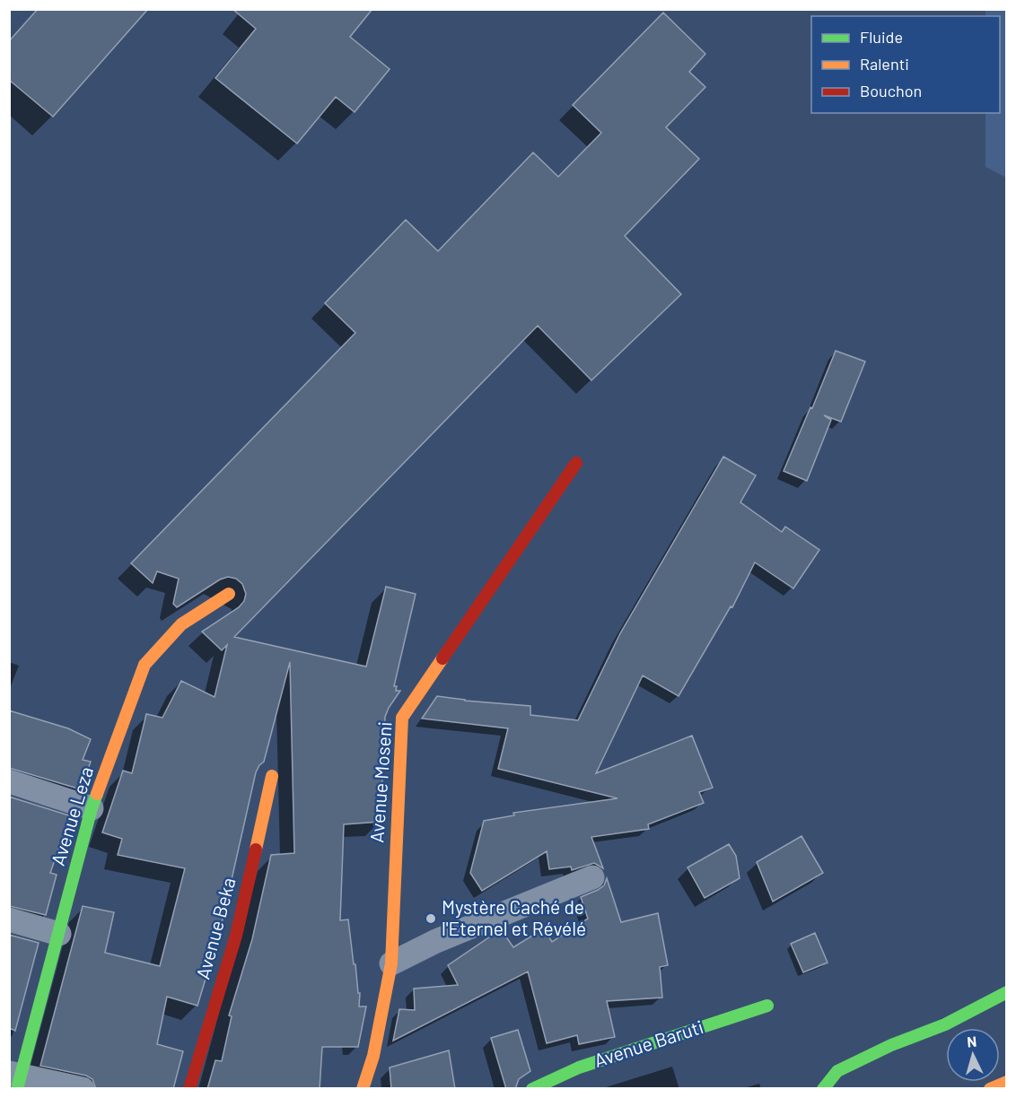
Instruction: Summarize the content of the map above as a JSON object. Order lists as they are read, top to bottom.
{
  "streets": {
    "street": [
      "Avenue Moseni",
      "Avenue Leza",
      "Avenue Beka",
      "Avenue Baruti"
    ]
  },
  "places": ["Mystère Caché de l'Eternel et Révélé"],
  "legend": ["Fluide", "Ralenti", "Bouchon"],
  "north": "top"
}
